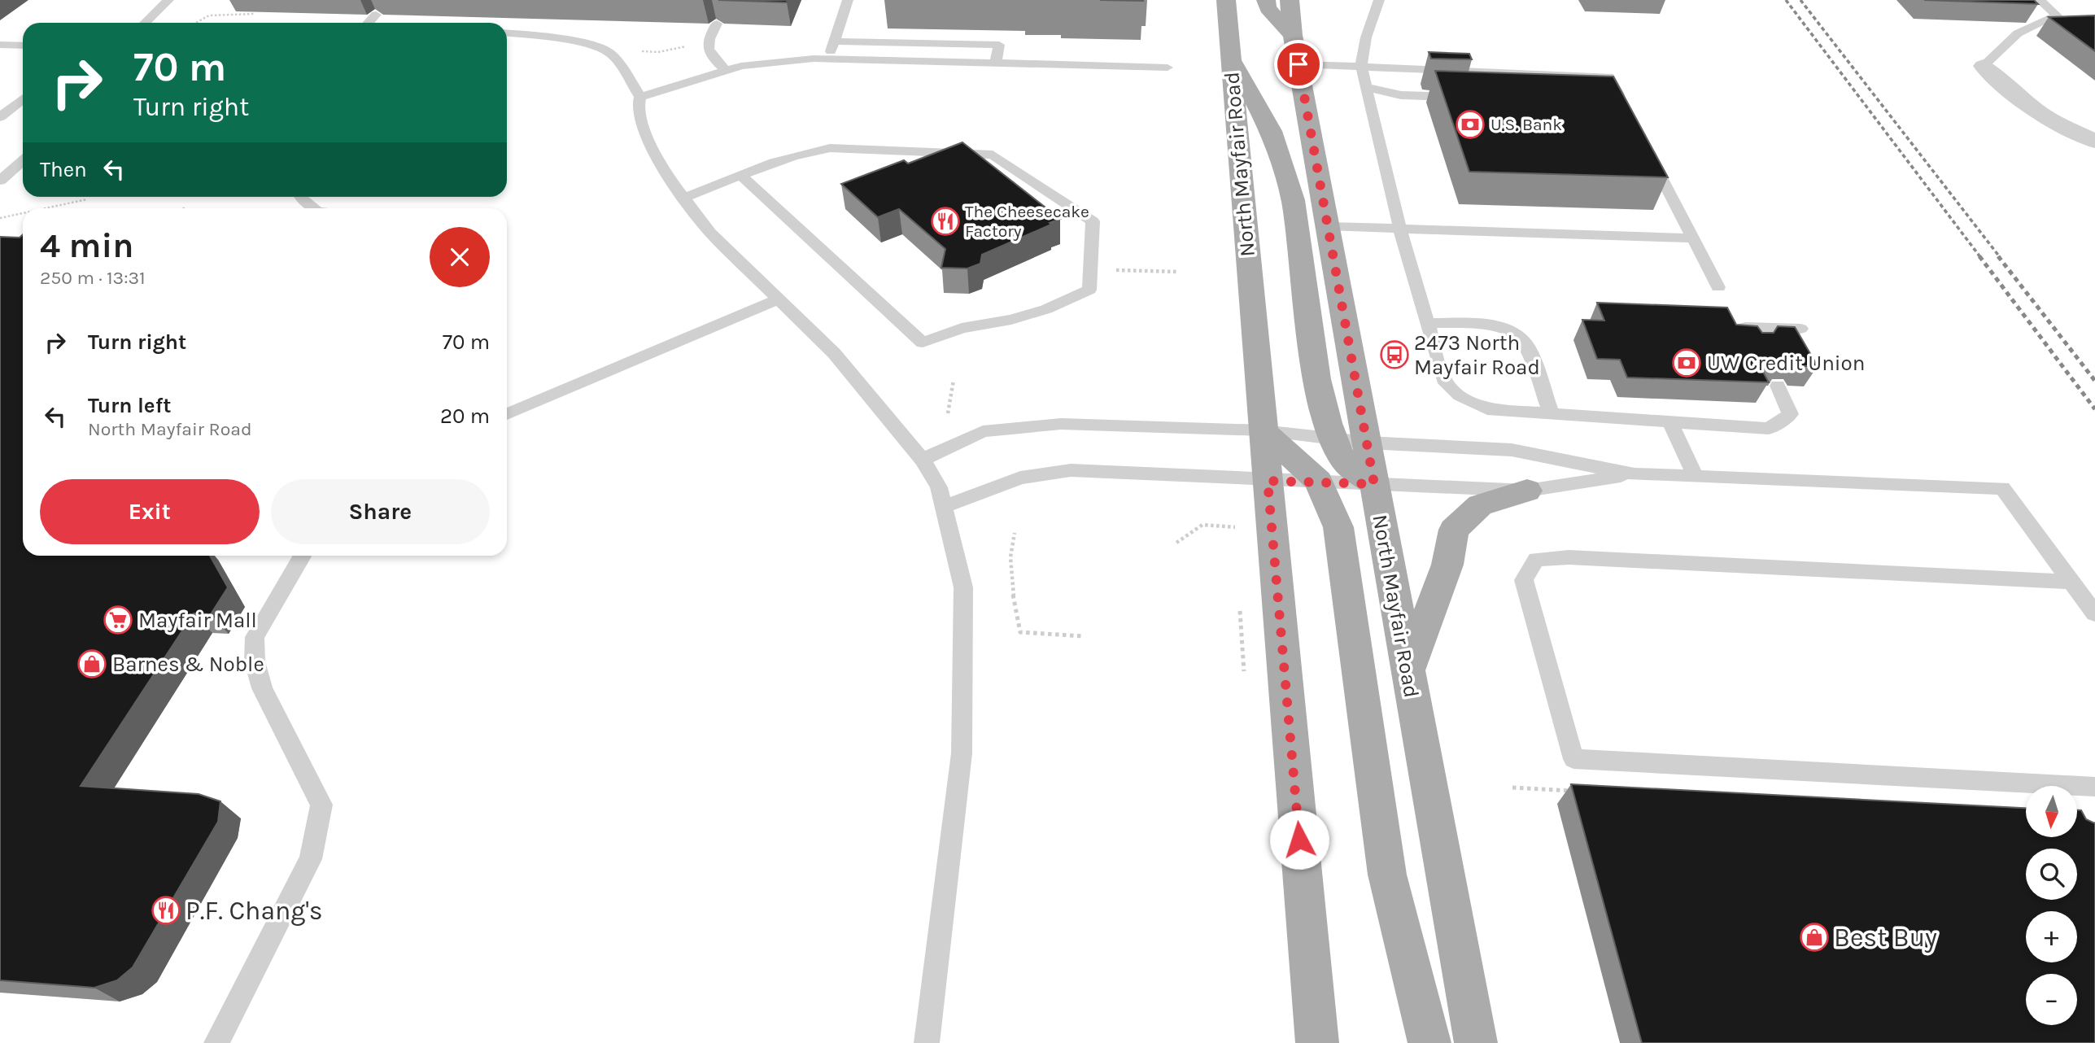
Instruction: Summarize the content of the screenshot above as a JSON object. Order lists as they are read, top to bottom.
{
  "streets": {
    "main road": ["North Mayfair Road"]
  },
  "places": {
    "bank": ["U.S. Bank", "UW Credit Union"],
    "restaurant": ["The Cheesecake Factory", "P.F. Chang's"],
    "bus stop": ["2473 North Mayfair Road"],
    "supermarket": ["Mayfair Mall"],
    "shop": ["Barnes & Noble", "Best Buy"]
  },
  "north": "bottom",
  "page": {
    "turn": ["70 m", "Turn right"],
    "then": "Then",
    "heading": ["4 min", "250 m · 13:31"],
    "list": [
      {
        "name": "Turn right",
        "value": "70 m"
      },
      {
        "name": "Turn left",
        "note": "North Mayfair Road",
        "value": "20 m"
      }
    ],
    "buttons": ["Exit", "Share"],
    "map_buttons": ["+", "−"]
  }
}
